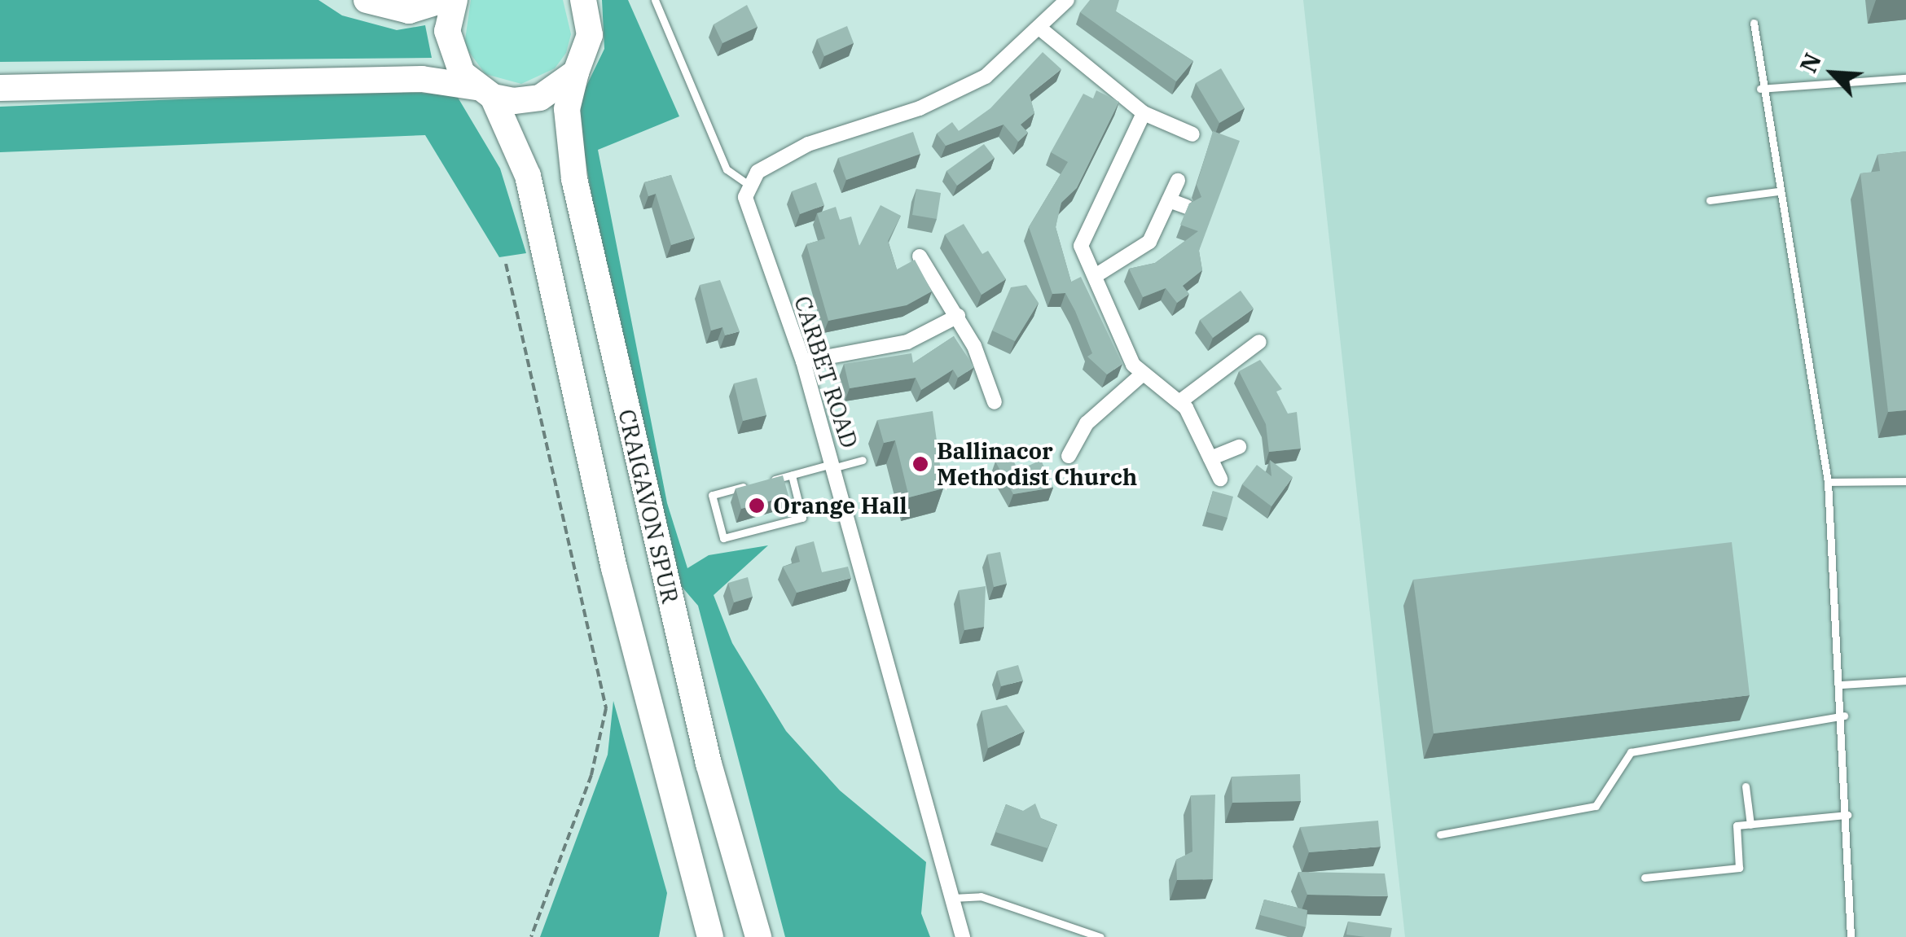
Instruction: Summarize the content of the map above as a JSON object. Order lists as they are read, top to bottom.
{
  "streets": {
    "highway": ["CRAIGAVON SPUR"],
    "street": ["CARBET ROAD"]
  },
  "places": ["Ballinacor Methodist Church", "Orange Hall"],
  "north": "top left"
}
